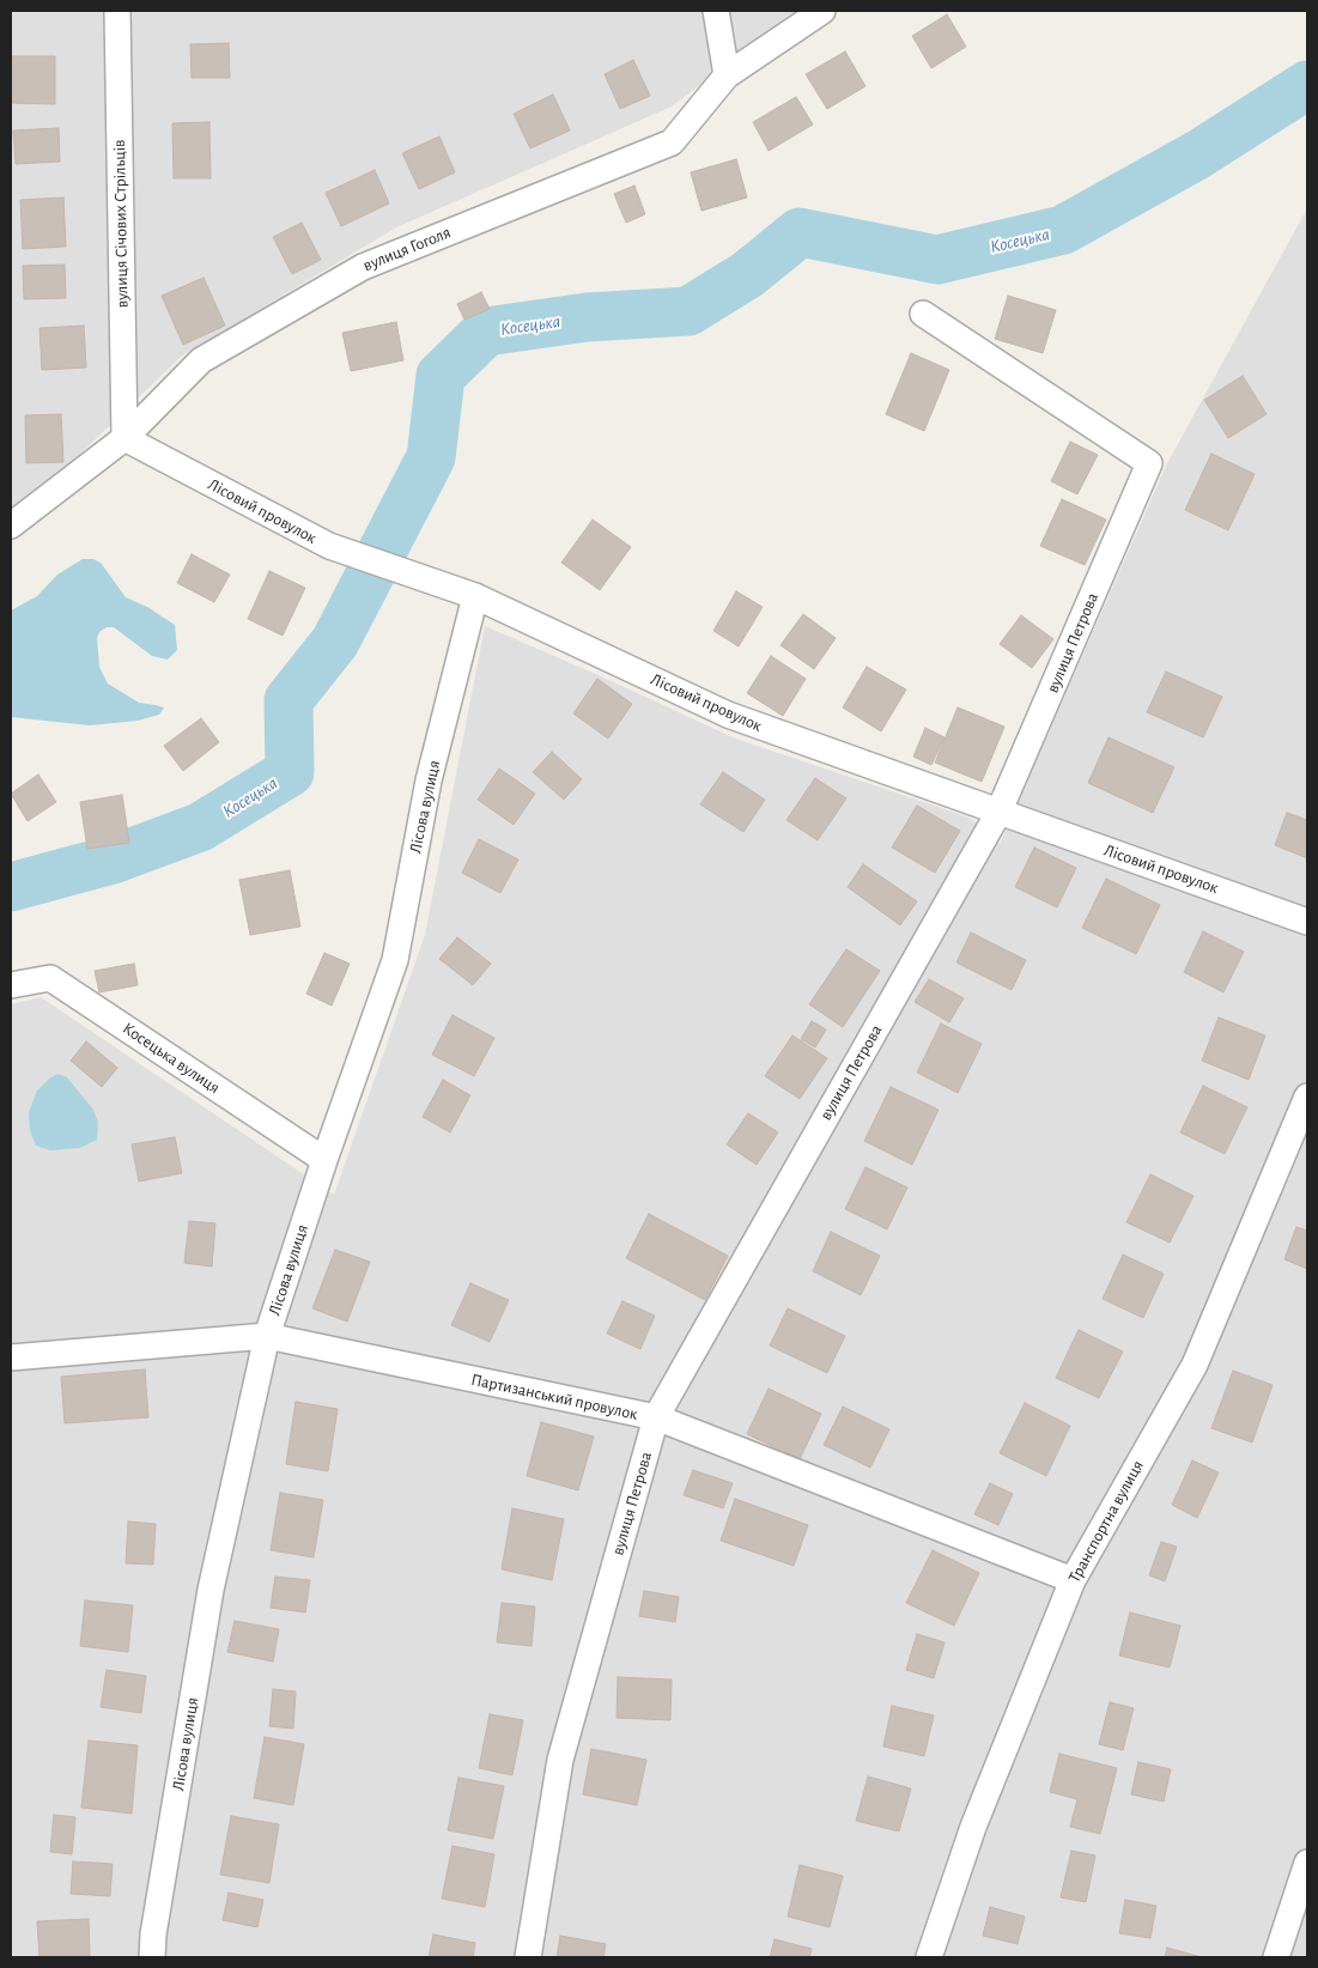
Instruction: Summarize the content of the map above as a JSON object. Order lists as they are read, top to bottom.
{
  "streets": {
    "street": [
      "вулиця Січових Стрільців",
      "вулиця Гоголя",
      "Лісовий провулок",
      "вулиця Петрова",
      "Лісова вулиця",
      "Косецька вулиця",
      "Партизанський провулок",
      "Транспортна вулиця"
    ]
  },
  "crossings": [
    ["вулиця Січових Стрільців", "вулиця Гоголя"],
    ["вулиця Січових Стрільців", "Лісовий провулок"],
    ["вулиця Гоголя", "Лісовий провулок"],
    ["Лісовий провулок", "вулиця Петрова"],
    ["Лісовий провулок", "Лісова вулиця"],
    ["вулиця Петрова", "Партизанський провулок"],
    ["Лісова вулиця", "Косецька вулиця"],
    ["Лісова вулиця", "Партизанський провулок"],
    ["Партизанський провулок", "Транспортна вулиця"]
  ],
  "water": ["Косецька"]
}
